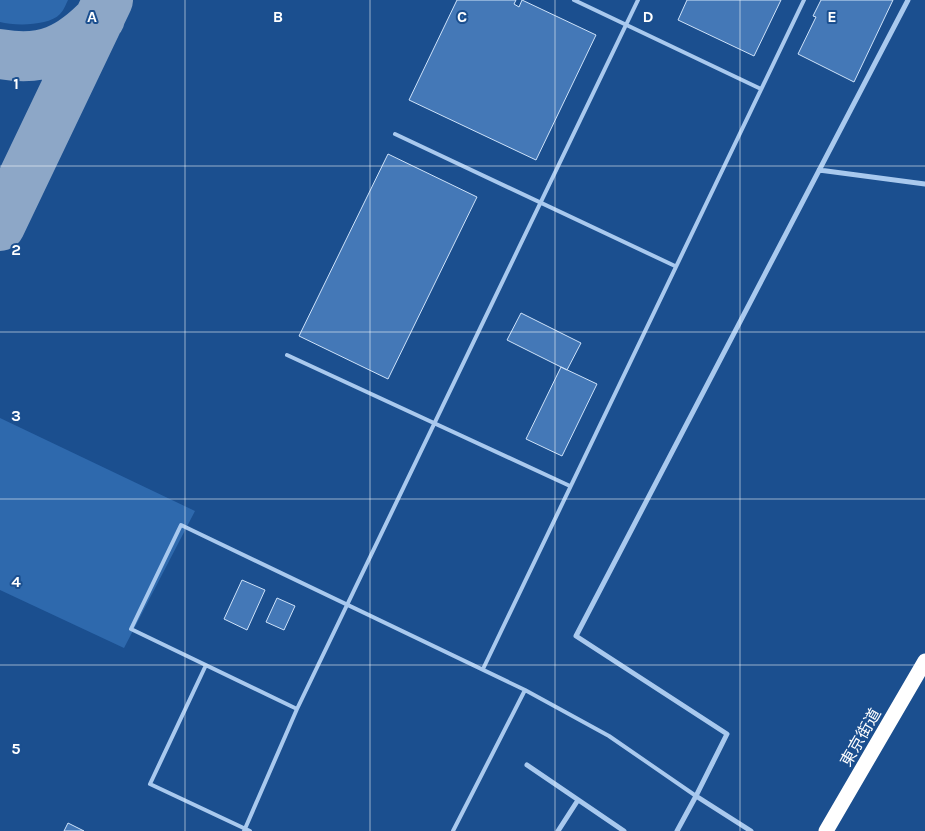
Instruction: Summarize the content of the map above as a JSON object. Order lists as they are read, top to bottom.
{
  "streets": {
    "highway": ["東京街道"]
  },
  "grid": {
    "columns": [
      "A",
      "B",
      "C",
      "D",
      "E"
    ],
    "rows": [
      "1",
      "2",
      "3",
      "4",
      "5"
    ]
  }
}
